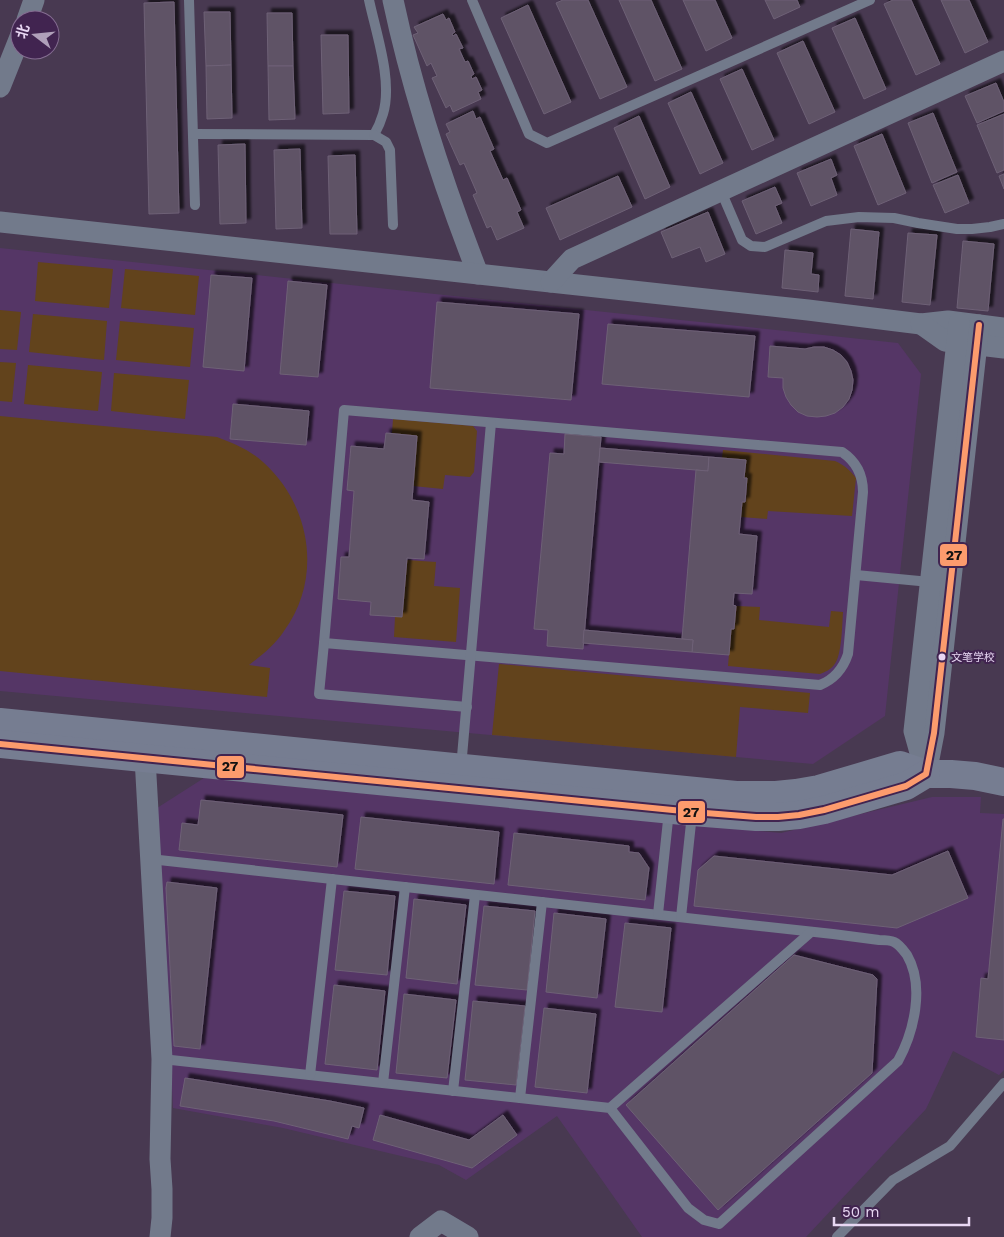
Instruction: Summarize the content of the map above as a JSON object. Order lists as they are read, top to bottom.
{
  "places": ["文笔学校"],
  "lines": ["transit line 27"],
  "scale_bar": "50 m",
  "north": "left"
}
